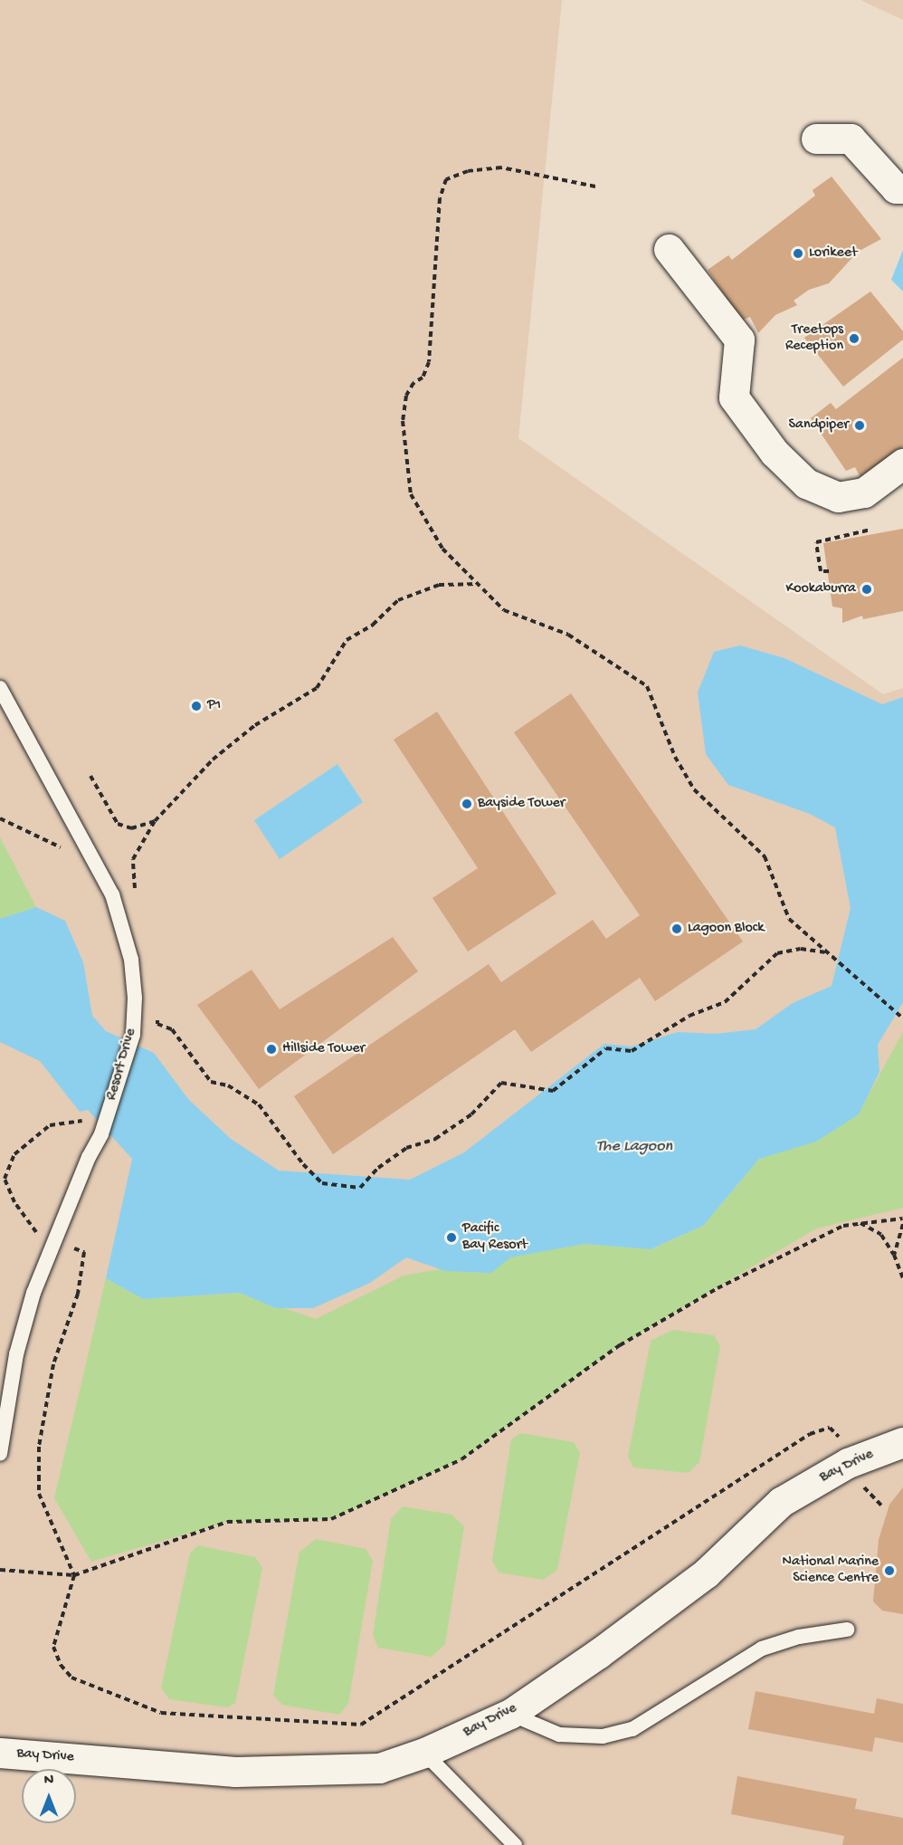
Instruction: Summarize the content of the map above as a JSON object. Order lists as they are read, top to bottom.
{
  "streets": {
    "street": ["Bay Drive"],
    "lane": ["Resort Drive"]
  },
  "water": ["The Lagoon"],
  "places": [
    "Lorikeet",
    "Treetops Reception",
    "Sandpiper",
    "Kookaburra",
    "P1",
    "Bayside Tower",
    "Lagoon Block",
    "Hillside Tower",
    "Pacific Bay Resort",
    "National Marine Science Centre"
  ],
  "north": "top"
}
